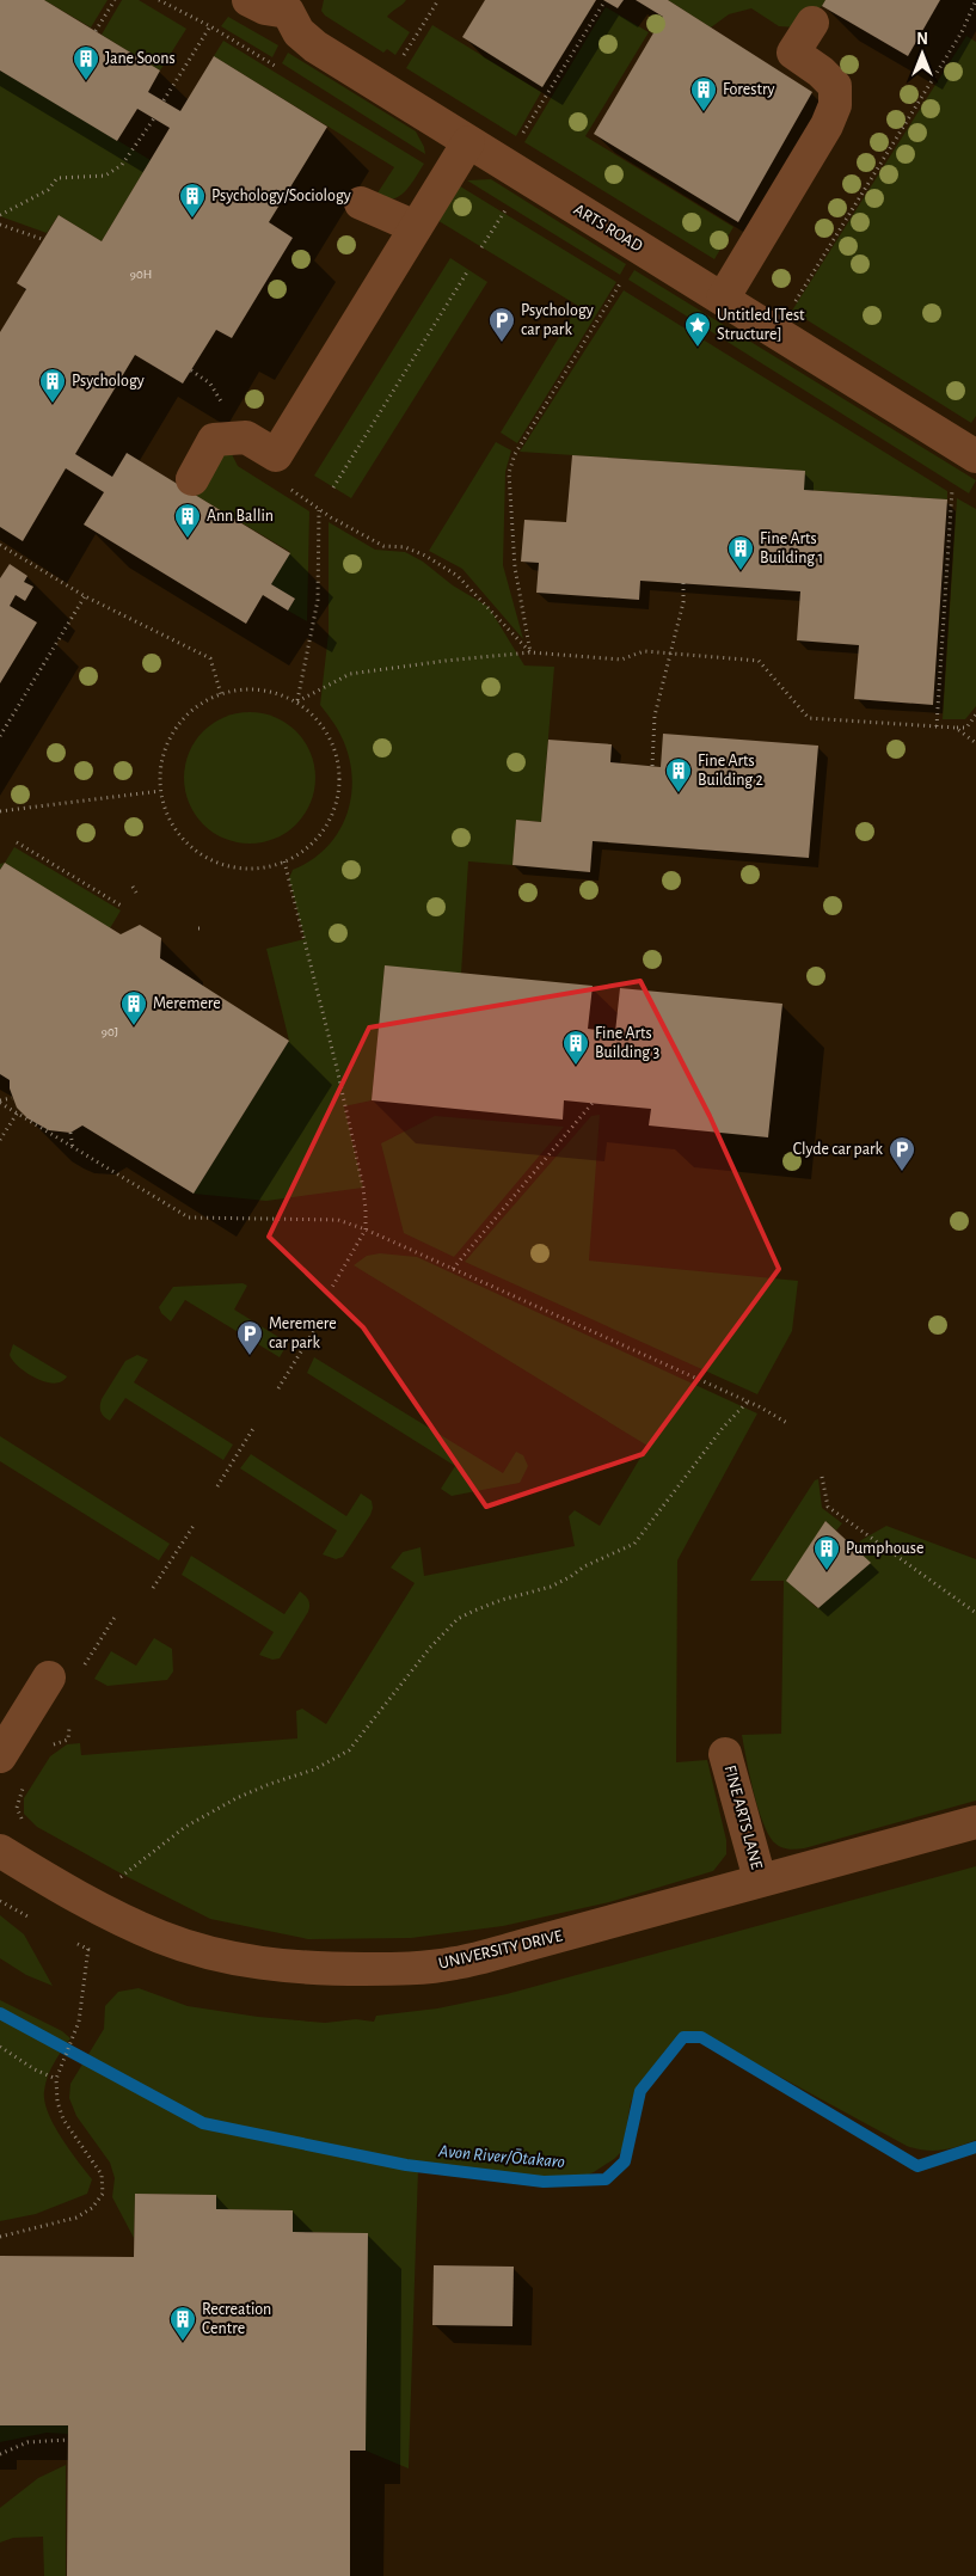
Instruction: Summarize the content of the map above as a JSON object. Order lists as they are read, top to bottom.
{
  "streets": {
    "street": ["ARTS ROAD", "FINE ARTS LANE", "UNIVERSITY DRIVE"]
  },
  "crossings": [
    ["FINE ARTS LANE", "UNIVERSITY DRIVE"]
  ],
  "water": ["Avon River/Ōtakaro"],
  "places": {
    "building": [
      "Jane Soons",
      "Forestry",
      "Psychology/Sociology",
      "Psychology",
      "Ann Ballin",
      "Fine Arts Building 1",
      "Fine Arts Building 2",
      "Meremere",
      "Fine Arts Building 3",
      "Pumphouse",
      "Recreation Centre"
    ],
    "parking": ["Psychology car park", "Clyde car park", "Meremere car park"],
    "place": ["Untitled [Test Structure]"]
  },
  "house_numbers": ["90H", "90J"],
  "north": "top"
}
